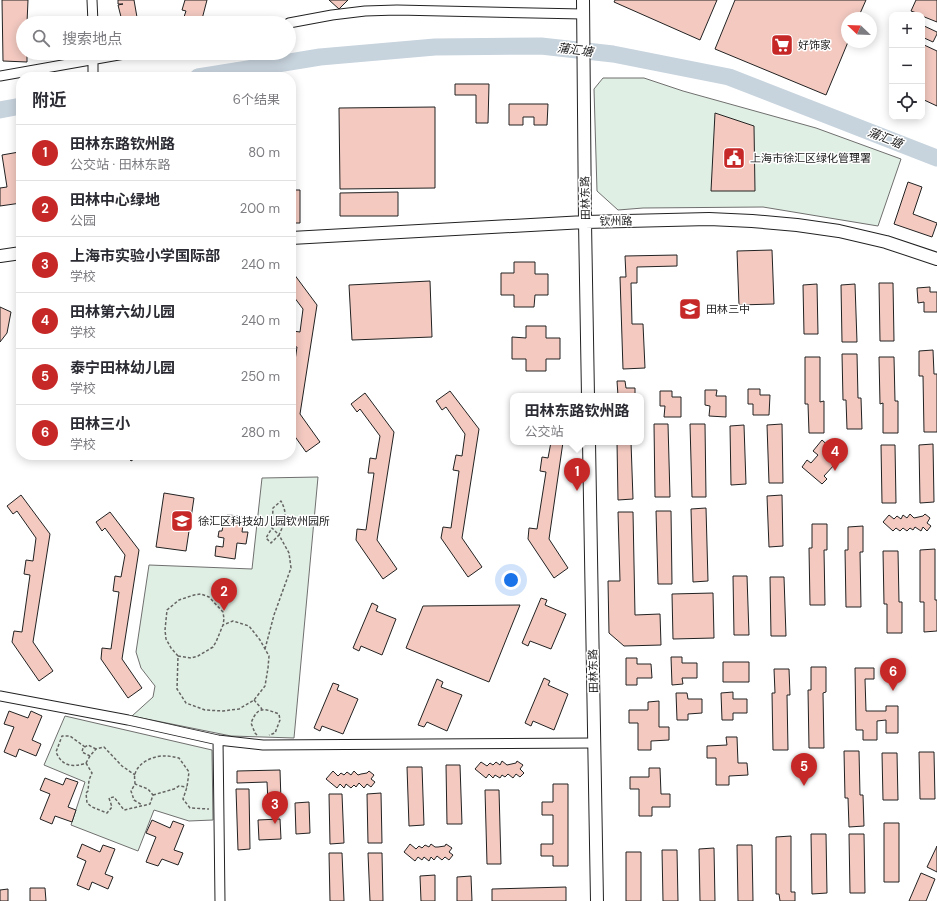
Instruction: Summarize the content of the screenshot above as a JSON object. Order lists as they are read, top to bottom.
{
  "streets": {
    "street": ["田林东路", "钦州路"]
  },
  "crossings": [
    ["田林东路", "钦州路"]
  ],
  "water": ["蒲汇塘"],
  "places": {
    "supermarket": ["好饰家"],
    "public building": ["上海市徐汇区绿化管理署"],
    "school or university": ["田林三中", "徐汇区科技幼儿园钦州园所"]
  },
  "north": "top left",
  "page": {
    "map_buttons": ["+", "−"],
    "search": "搜索地点",
    "heading": ["附近", "6个结果"],
    "list": [
      {
        "mark": "1",
        "name": "田林东路钦州路",
        "note": "公交站 · 田林东路",
        "value": "80 m"
      },
      {
        "mark": "2",
        "name": "田林中心绿地",
        "note": "公园",
        "value": "200 m"
      },
      {
        "mark": "3",
        "name": "上海市实验小学国际部",
        "note": "学校",
        "value": "240 m"
      },
      {
        "mark": "4",
        "name": "田林第六幼儿园",
        "note": "学校",
        "value": "240 m"
      },
      {
        "mark": "5",
        "name": "泰宁田林幼儿园",
        "note": "学校",
        "value": "250 m"
      },
      {
        "mark": "6",
        "name": "田林三小",
        "note": "学校",
        "value": "280 m"
      }
    ],
    "popup": ["田林东路钦州路", "公交站"],
    "pins": [
      "4",
      "1",
      "2",
      "6",
      "5",
      "3"
    ]
  }
}
